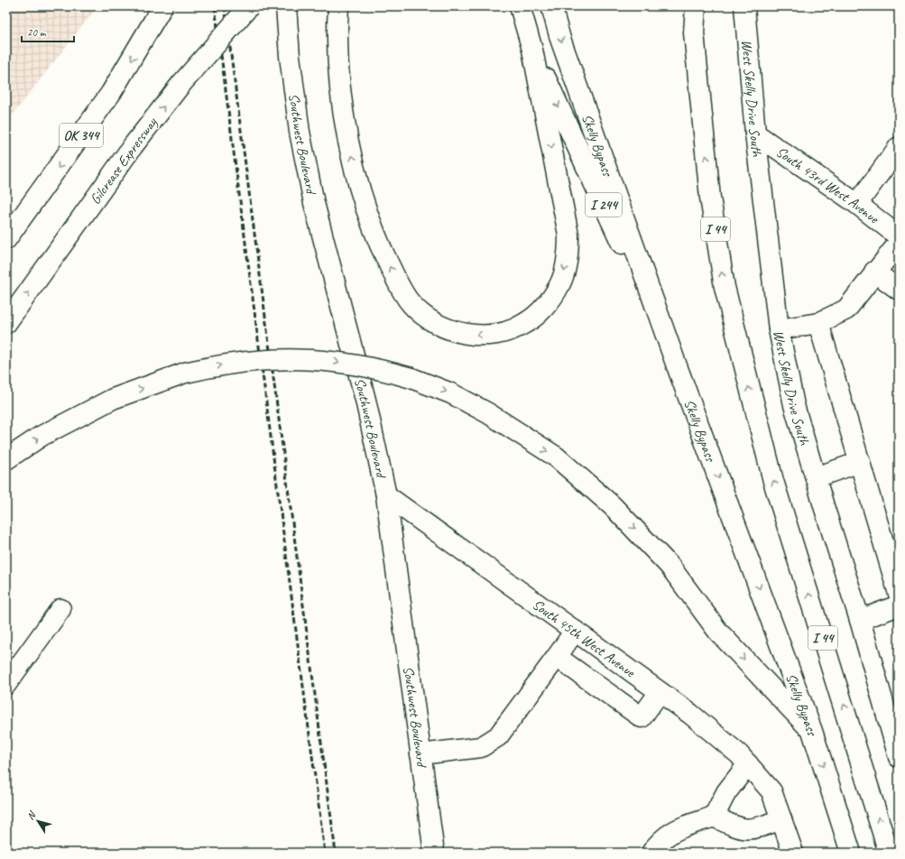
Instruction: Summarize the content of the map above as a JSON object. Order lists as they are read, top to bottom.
{
  "streets": {
    "main road": [
      "West Skelly Drive South",
      "OK 344",
      "Southwest Boulevard",
      "Skelly Bypass",
      "Gilcrease Expressway",
      "South 43rd West Avenue",
      "I 244",
      "I 44",
      "South 45th West Avenue"
    ]
  },
  "crossings": [
    ["West Skelly Drive South", "South 43rd West Avenue"],
    ["Southwest Boulevard", "South 45th West Avenue"],
    ["Skelly Bypass", "I 244"]
  ],
  "scale_bar": "20 m",
  "north": "top left"
}
